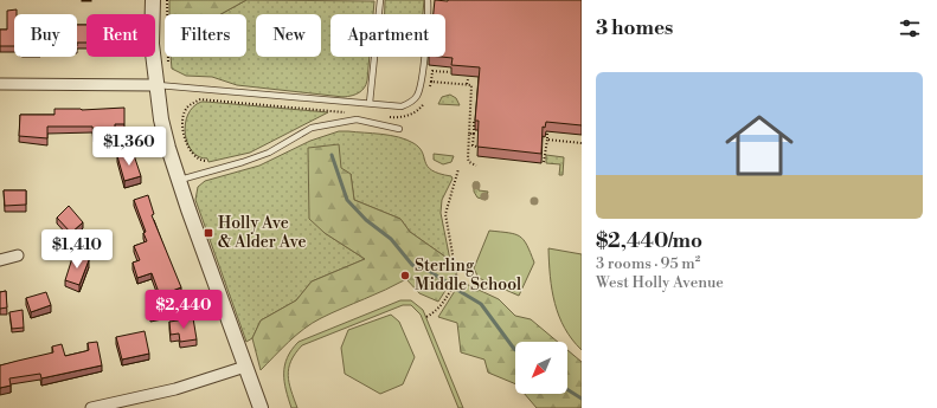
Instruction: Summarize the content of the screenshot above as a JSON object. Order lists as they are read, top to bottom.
{
  "places": {
    "transit": ["Holly Ave & Alder Ave"],
    "other": ["Sterling Middle School"]
  },
  "north": "bottom left",
  "page": {
    "heading": "3 homes",
    "chip": [
      "Buy",
      "Rent",
      "Filters",
      "New",
      "Apartment"
    ],
    "list": [
      {
        "name": "$2,440/mo",
        "note": "3 rooms · 95 m² · West Holly Avenue"
      }
    ],
    "price": ["$1,360", "$1,410", "$2,440"]
  }
}
